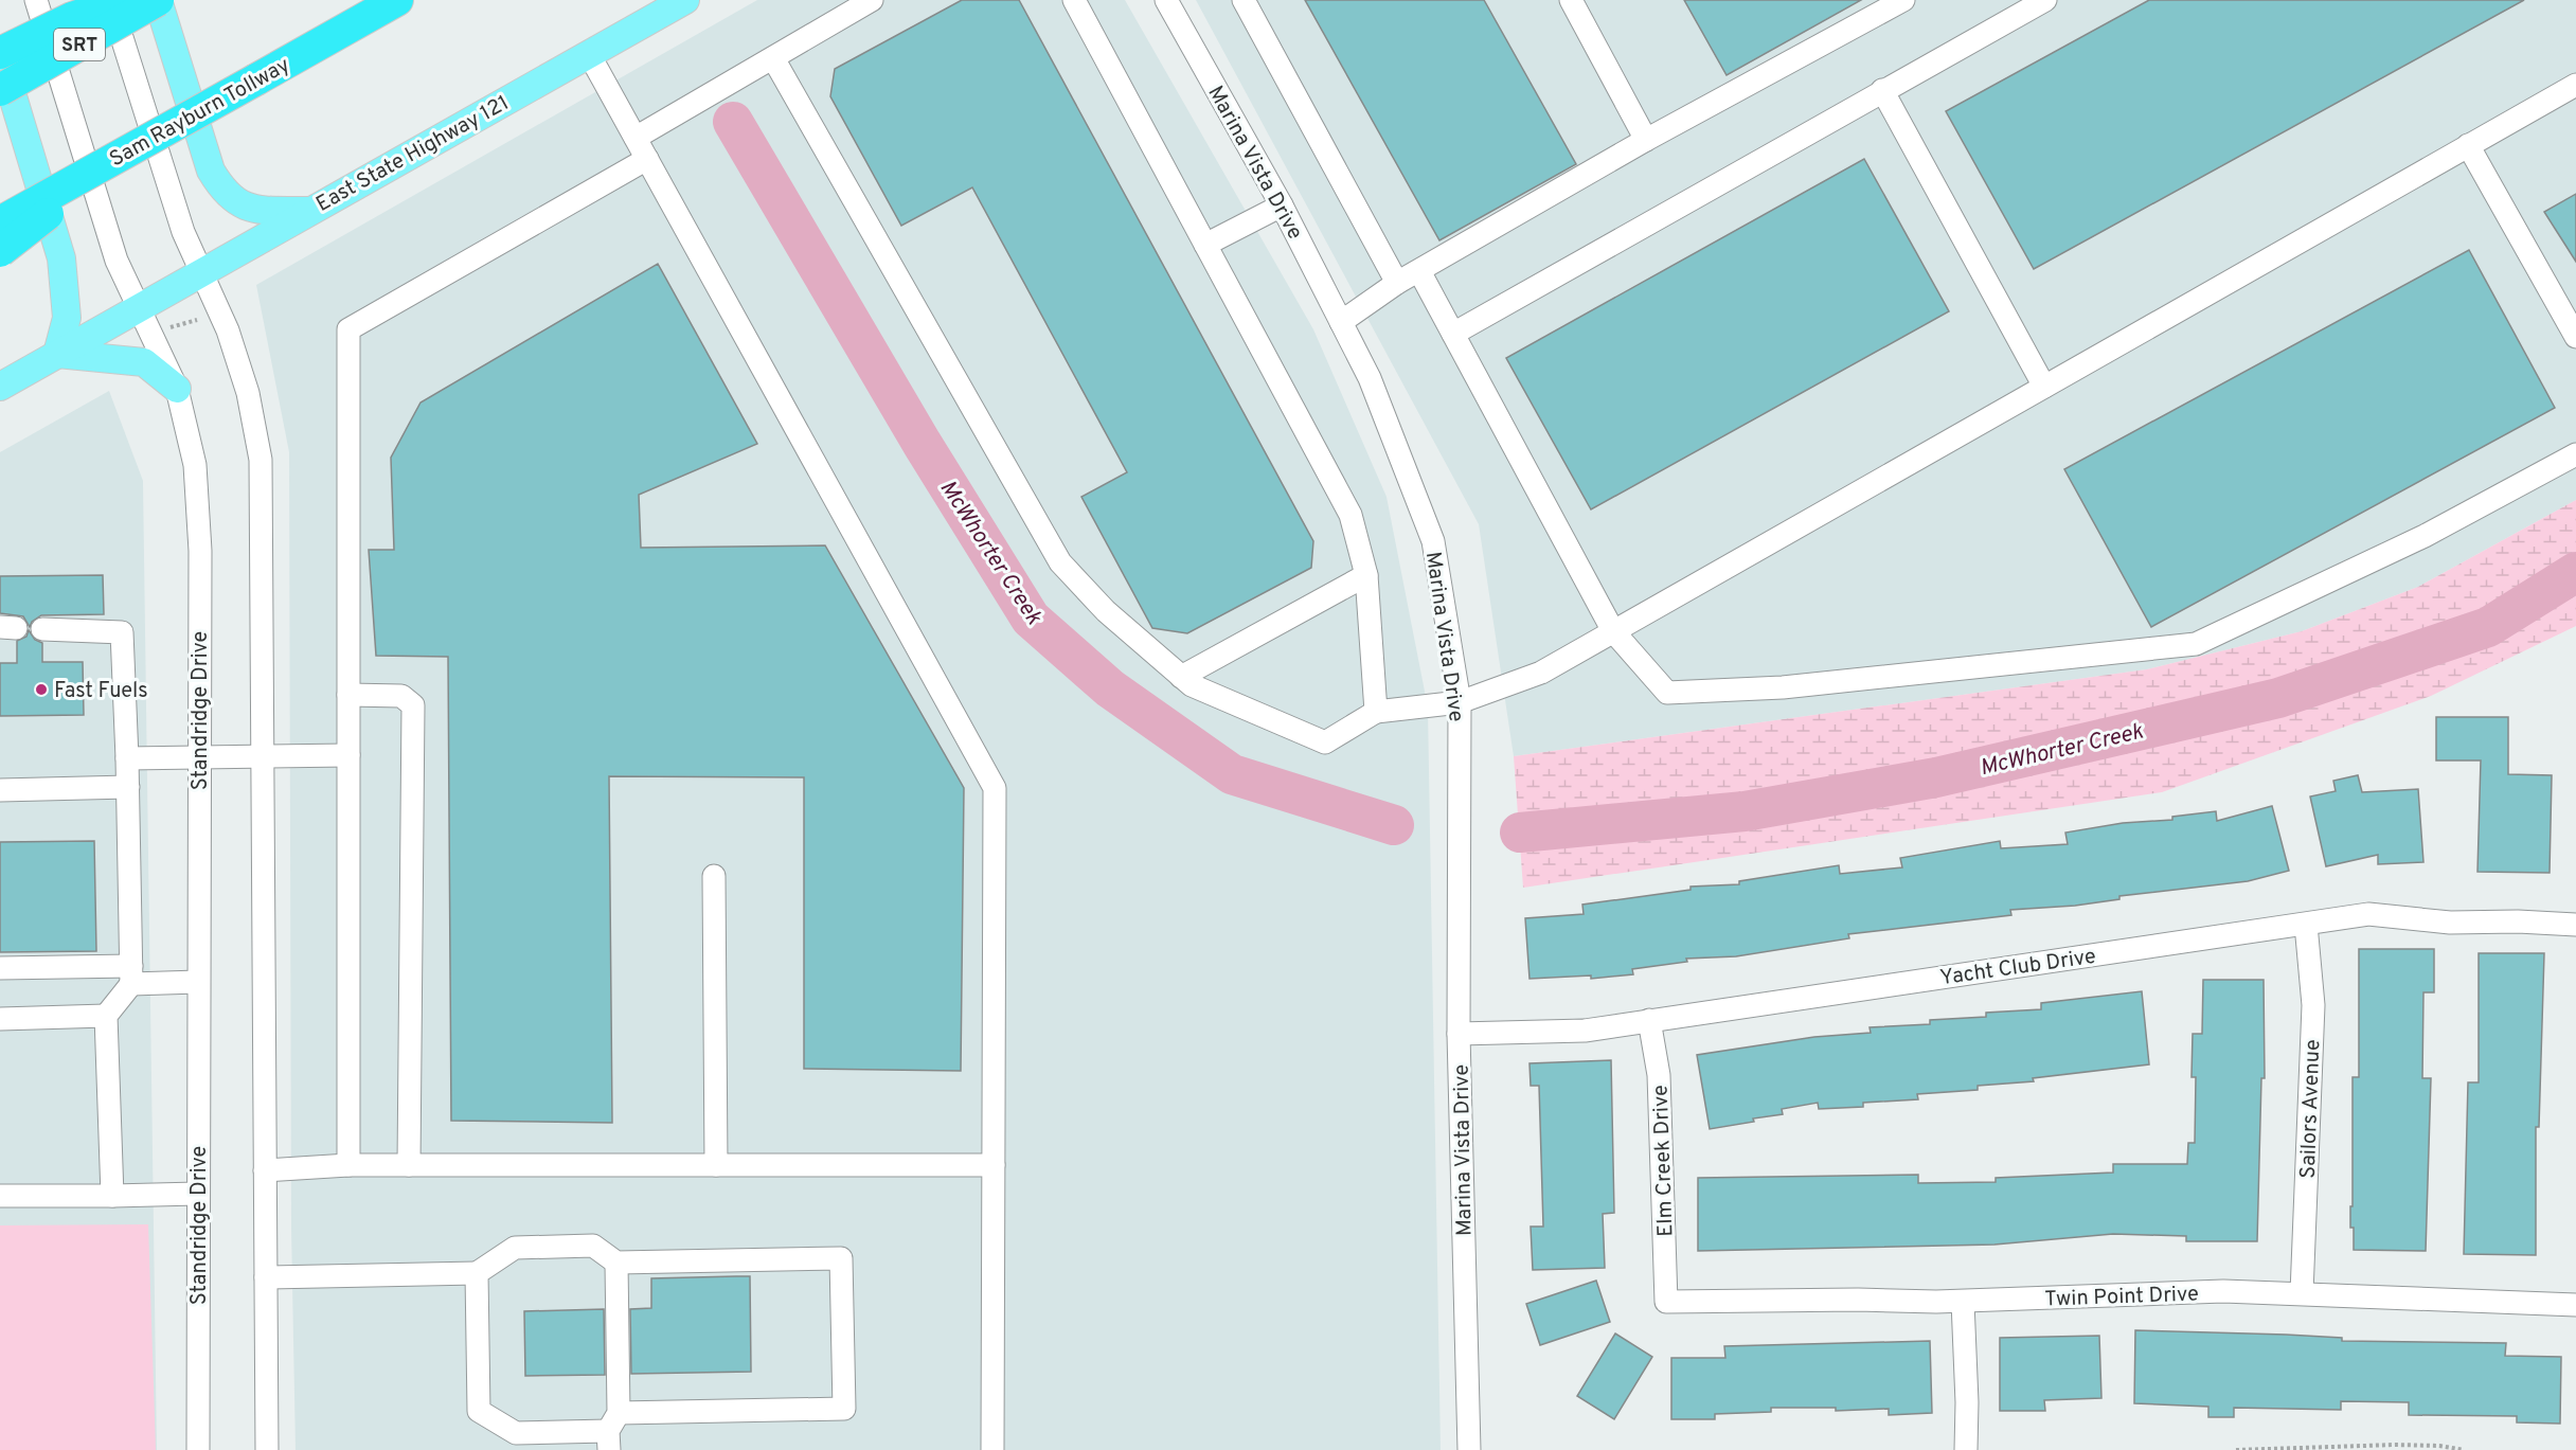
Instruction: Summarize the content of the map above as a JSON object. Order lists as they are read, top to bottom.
{
  "streets": {
    "highway": ["SRT", "Sam Rayburn Tollway"],
    "main road": ["East State Highway 121"],
    "street": [
      "Marina Vista Drive",
      "Standridge Drive",
      "Yacht Club Drive",
      "Sailors Avenue",
      "Elm Creek Drive",
      "Twin Point Drive"
    ]
  },
  "crossings": [
    ["East State Highway 121", "Standridge Drive"],
    ["Marina Vista Drive", "Yacht Club Drive"],
    ["Yacht Club Drive", "Sailors Avenue"],
    ["Yacht Club Drive", "Elm Creek Drive"],
    ["Sailors Avenue", "Twin Point Drive"],
    ["Elm Creek Drive", "Twin Point Drive"]
  ],
  "water": ["McWhorter Creek"],
  "places": ["Fast Fuels"]
}
